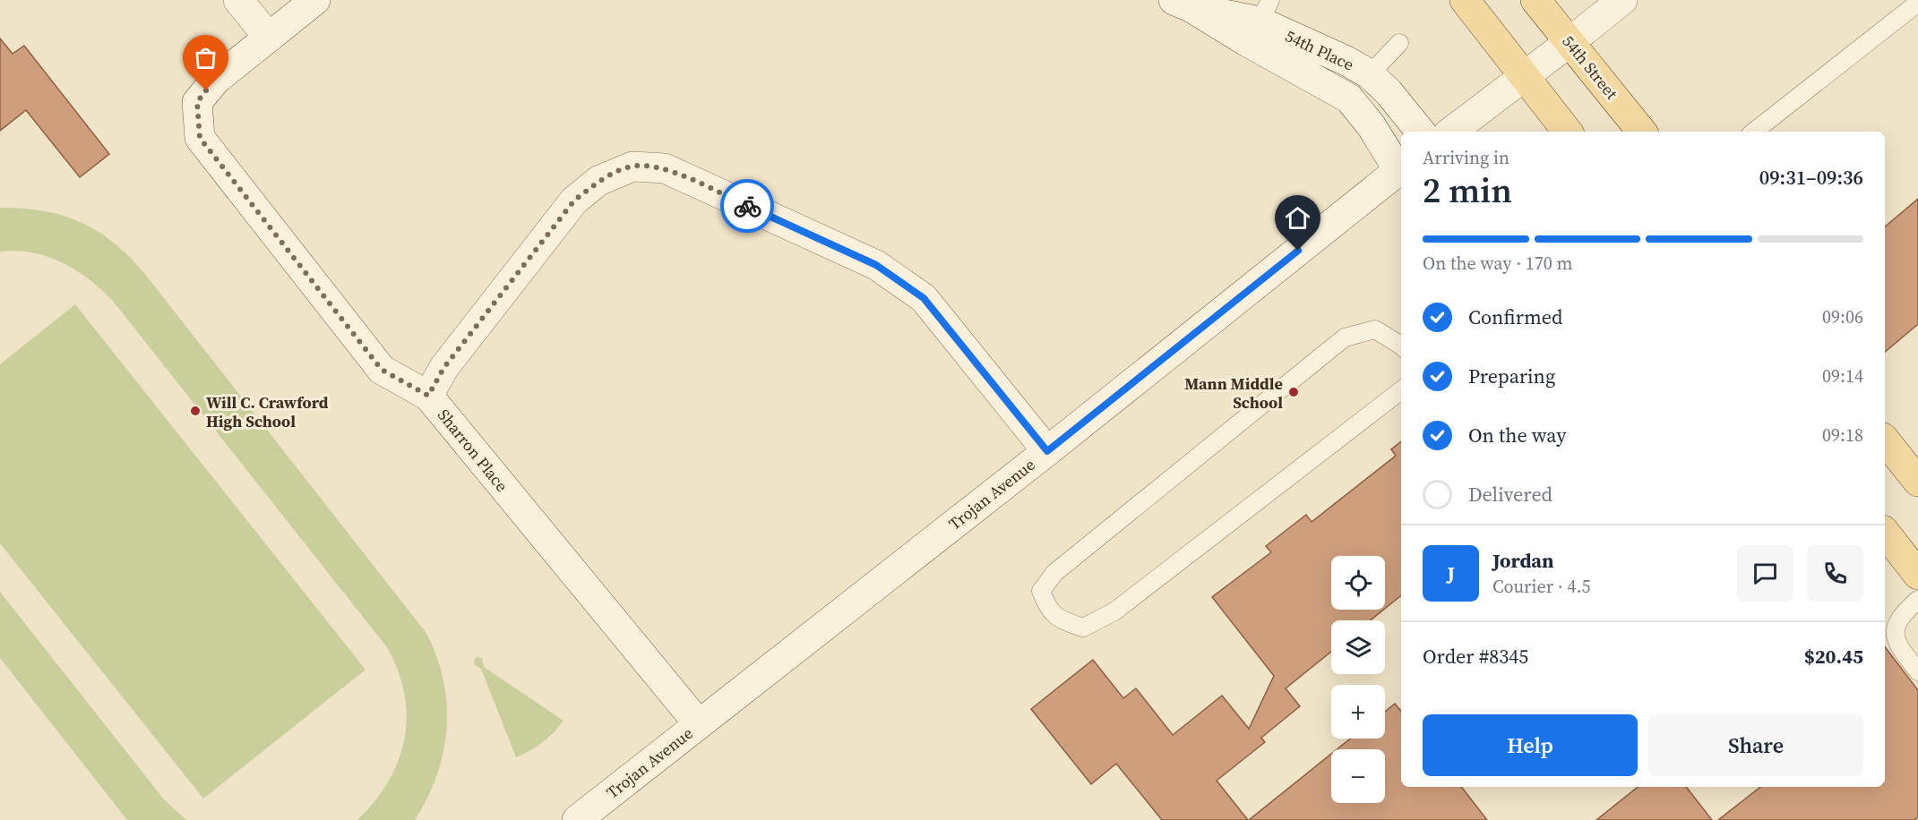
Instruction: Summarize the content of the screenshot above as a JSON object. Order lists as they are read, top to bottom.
{
  "streets": {
    "main road": ["54th Street"],
    "street": ["54th Place", "Sharron Place", "Trojan Avenue"]
  },
  "crossings": [
    ["54th Place", "Trojan Avenue"],
    ["Sharron Place", "Trojan Avenue"]
  ],
  "places": ["Mann Middle School", "Will C. Crawford High School"],
  "page": {
    "heading": ["2 min", "Arriving in", "09:31–09:36"],
    "panel": [
      "Jordan",
      "Courier · 4.5",
      "Order #8345",
      "$20.45"
    ],
    "bar": "On the way · 170 m",
    "list": [
      ["Confirmed", "09:06"],
      ["Preparing", "09:14"],
      ["On the way", "09:18"],
      "Delivered"
    ],
    "round": "J",
    "map_buttons": ["+", "−"],
    "buttons": ["Help", "Share"]
  }
}
